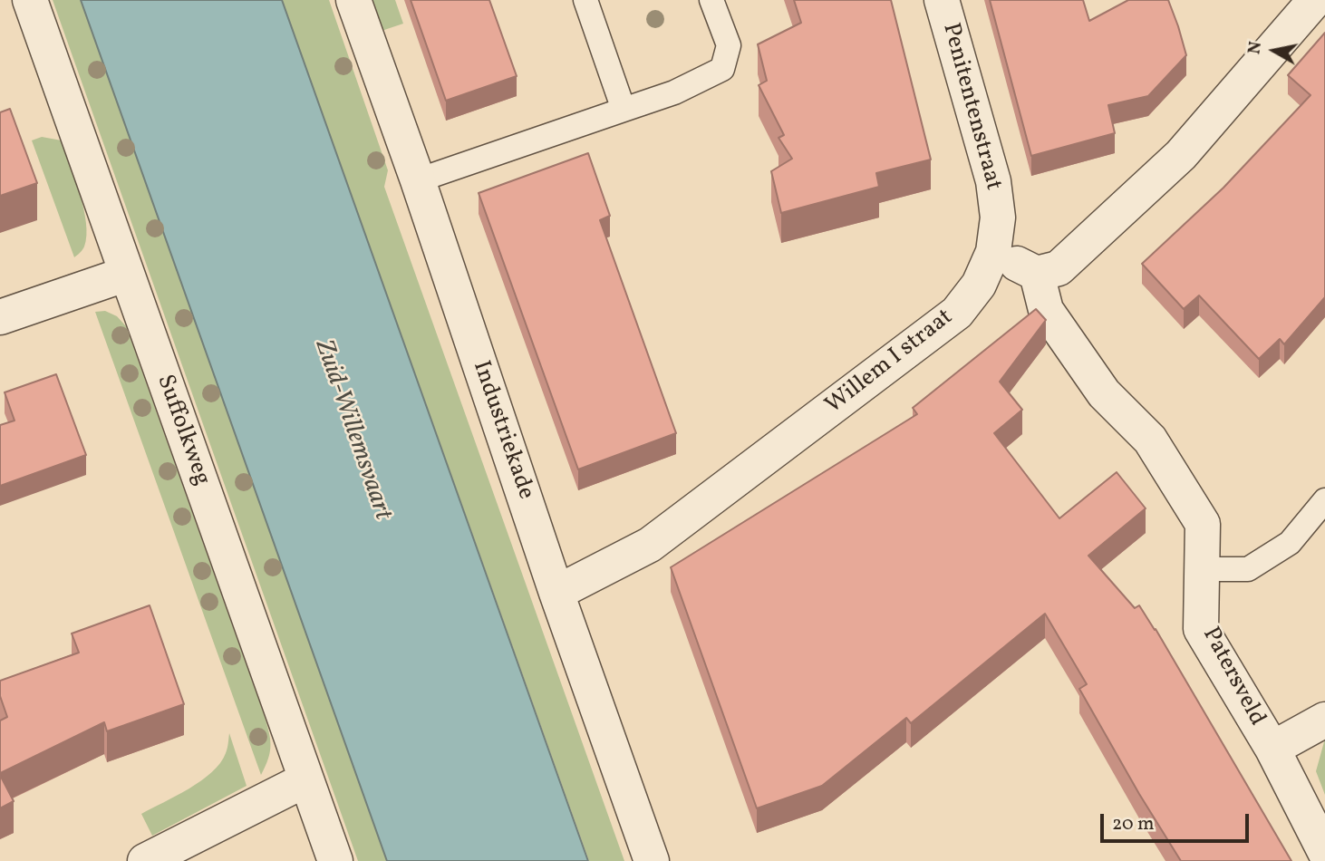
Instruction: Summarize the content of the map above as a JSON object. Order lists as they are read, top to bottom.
{
  "streets": {
    "street": [
      "Penitentenstraat",
      "Willem I straat",
      "Suffolkweg",
      "Industriekade",
      "Patersveld"
    ]
  },
  "crossings": [
    ["Penitentenstraat", "Willem I straat"],
    ["Willem I straat", "Industriekade"]
  ],
  "water": ["Zuid-Willemsvaart"],
  "scale_bar": "20 m",
  "north": "left"
}
